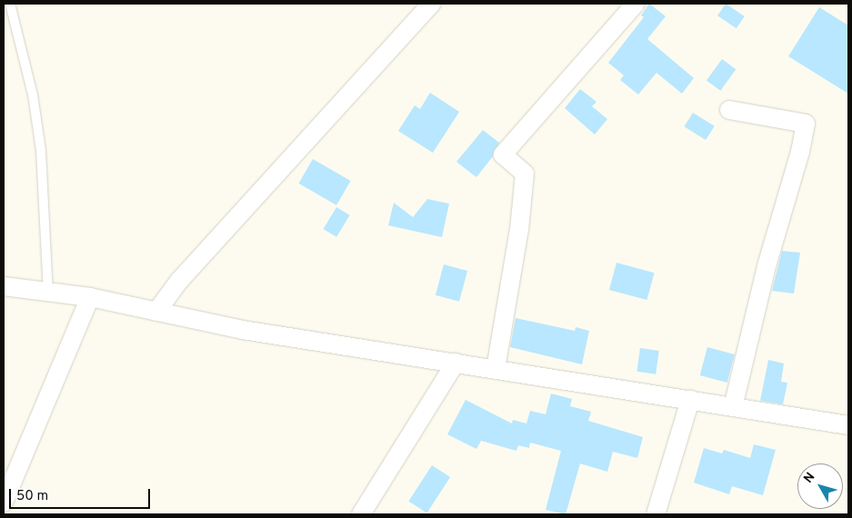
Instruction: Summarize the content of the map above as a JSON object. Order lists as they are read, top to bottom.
{
  "scale_bar": "50 m",
  "north": "top left"
}
